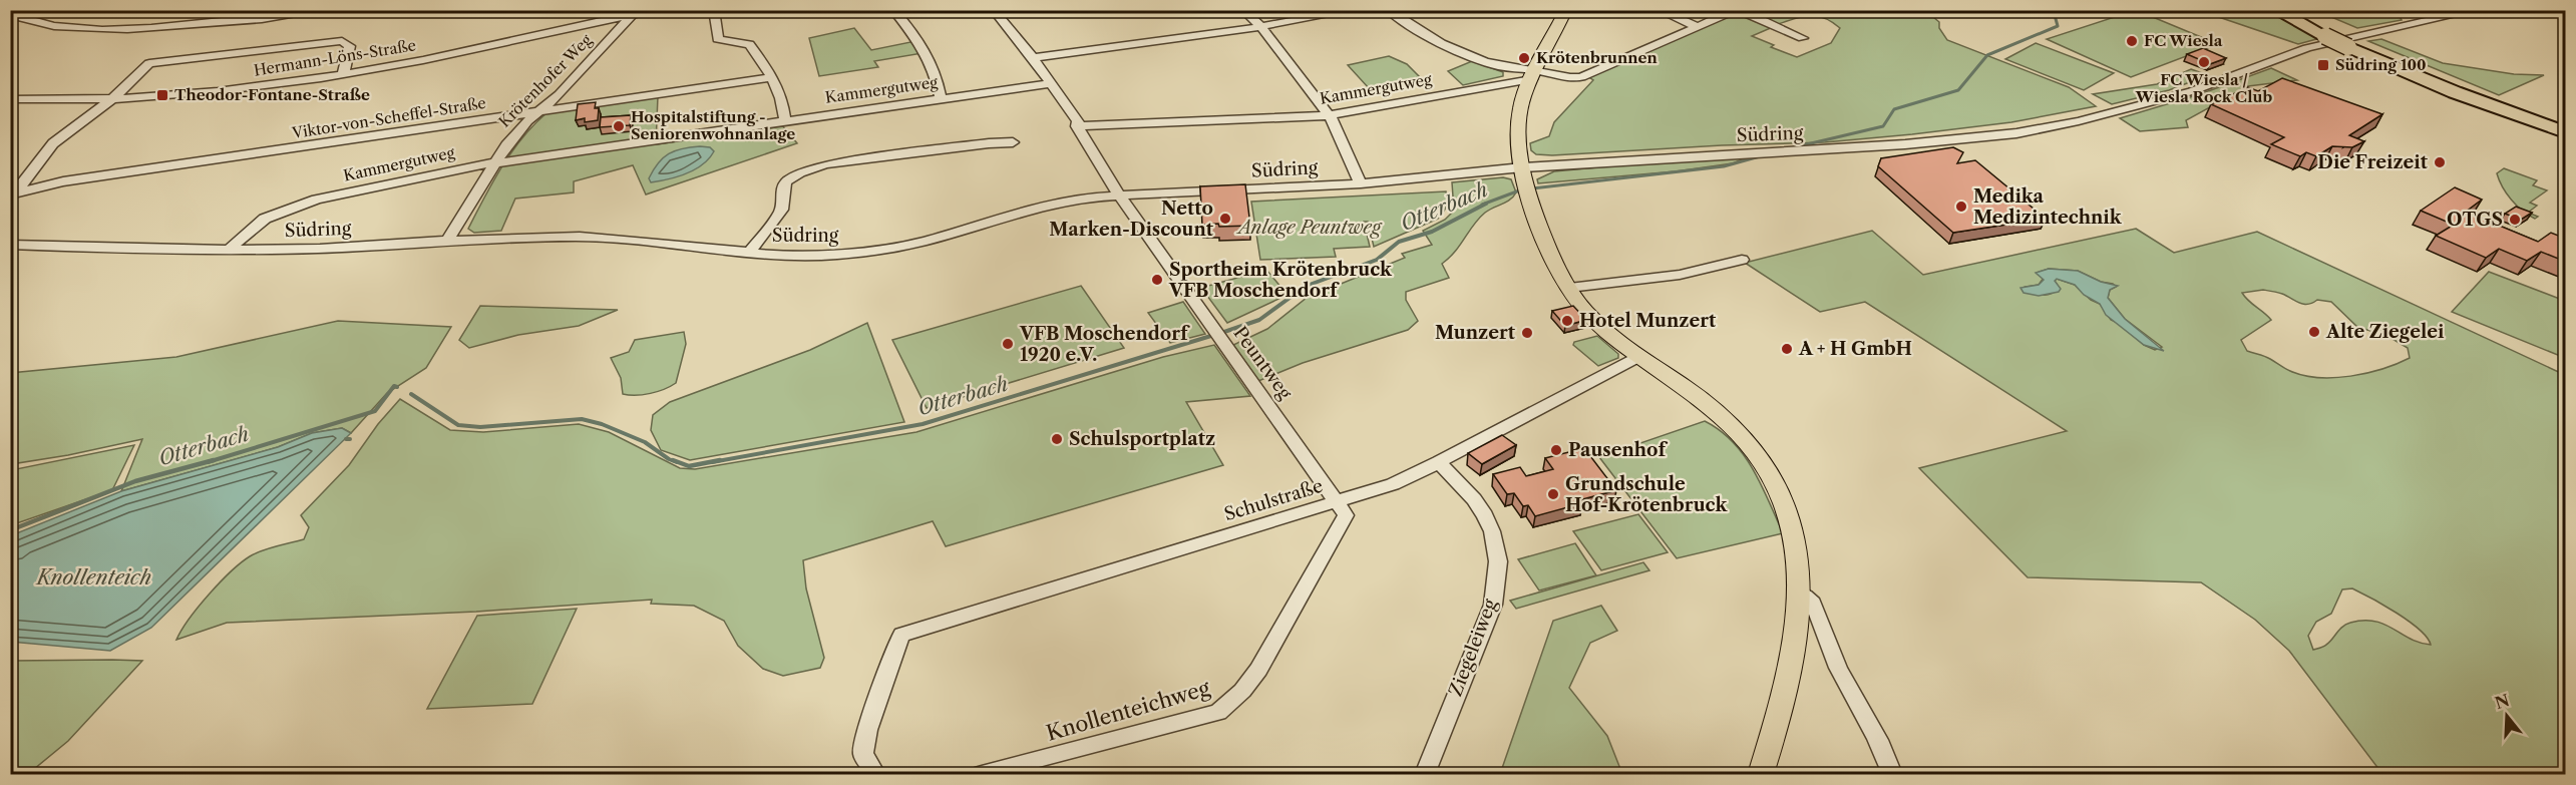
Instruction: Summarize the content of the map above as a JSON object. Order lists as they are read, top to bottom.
{
  "streets": {
    "street": [
      "Hermann-Löns-Straße",
      "Krötenhofer Weg",
      "Kammergutweg",
      "Viktor-von-Scheffel-Straße",
      "Südring",
      "Peuntweg",
      "Schulstraße",
      "Ziegeleiweg",
      "Knollenteichweg"
    ]
  },
  "crossings": [
    ["Hermann-Löns-Straße", "Krötenhofer Weg"],
    ["Krötenhofer Weg", "Kammergutweg"],
    ["Krötenhofer Weg", "Viktor-von-Scheffel-Straße"],
    ["Krötenhofer Weg", "Südring"],
    ["Kammergutweg", "Südring"],
    ["Kammergutweg", "Peuntweg"],
    ["Südring", "Peuntweg"],
    ["Peuntweg", "Schulstraße"],
    ["Peuntweg", "Knollenteichweg"],
    ["Schulstraße", "Ziegeleiweg"],
    ["Schulstraße", "Knollenteichweg"]
  ],
  "water": ["Otterbach", "Knollenteich"],
  "parks": ["Anlage Peuntweg"],
  "places": {
    "other": [
      "FC Wiesla",
      "Krötenbrunnen",
      "FC Wiesla / Wiesla Rock Club",
      "Hospitalstiftung - Seniorenwohnanlage",
      "Die Freizeit",
      "Medika Medizintechnik",
      "Netto Marken-Discount",
      "OTGS",
      "Sportheim Krötenbruck VFB Moschendorf",
      "Hotel Munzert",
      "Alte Ziegelei",
      "Munzert",
      "VFB Moschendorf 1920 e.V.",
      "A + H GmbH",
      "Schulsportplatz",
      "Pausenhof",
      "Grundschule Hof-Krötenbruck"
    ],
    "transit": ["Südring 100", "Theodor-Fontane-Straße"]
  },
  "north": "top"
}
